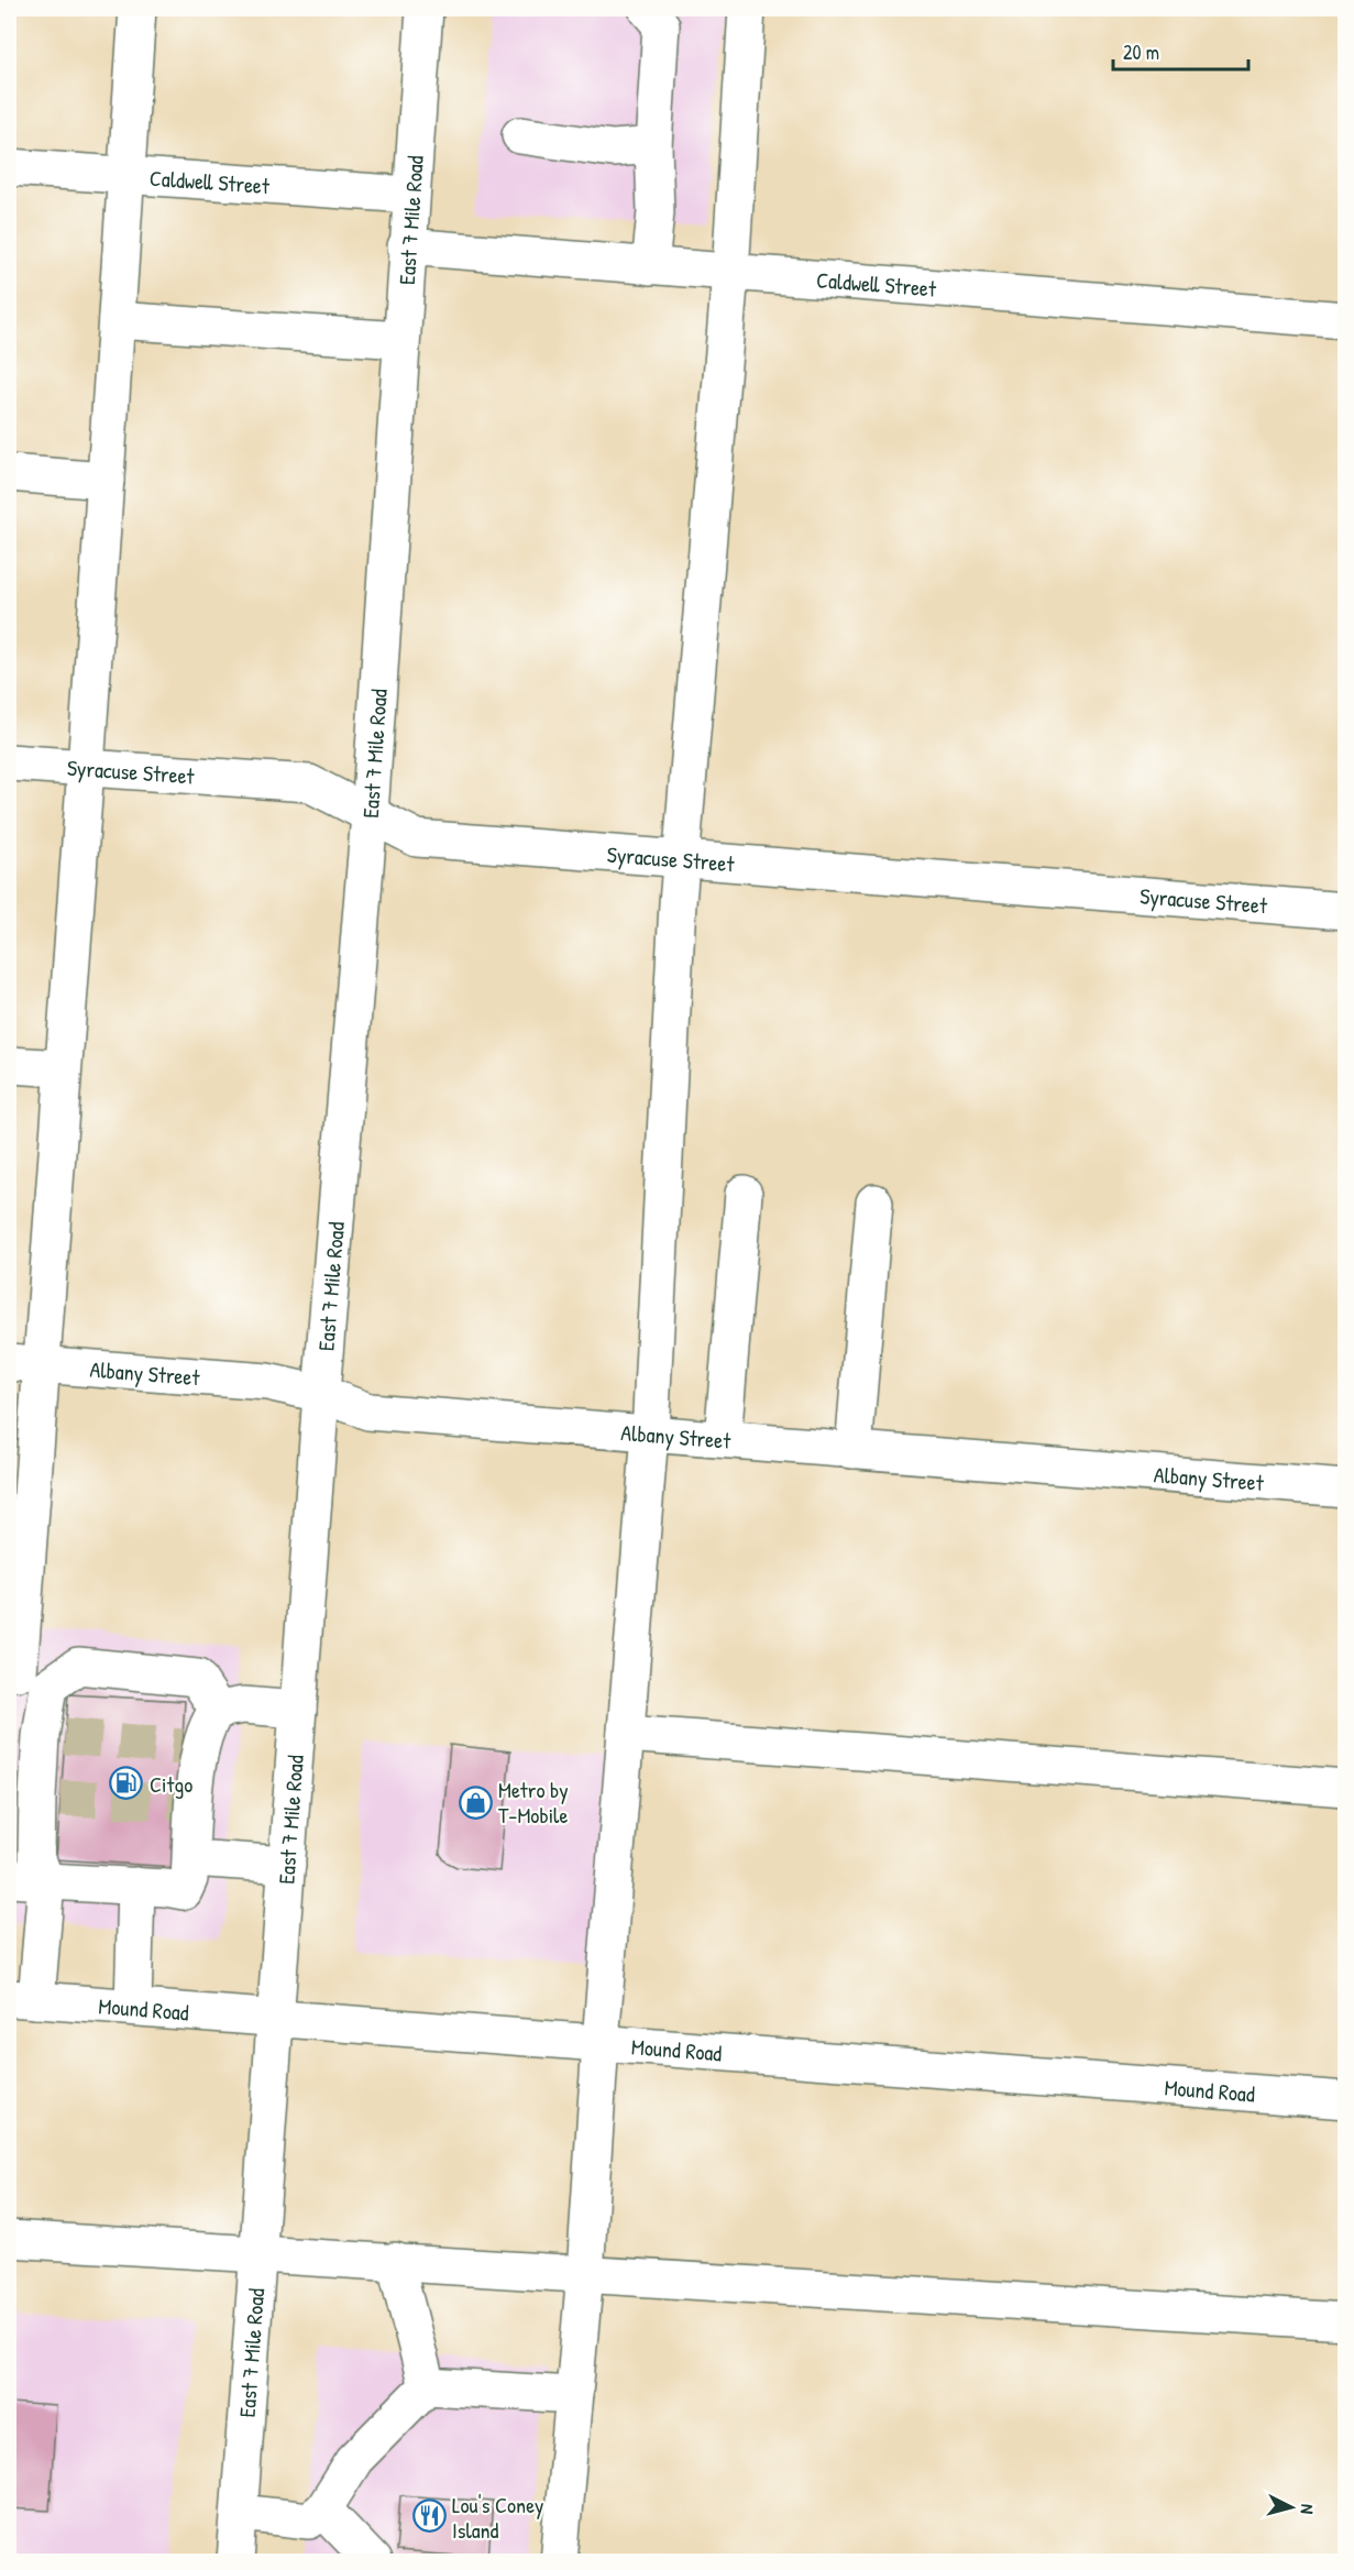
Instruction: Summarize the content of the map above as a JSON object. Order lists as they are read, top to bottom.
{
  "streets": {
    "street": [
      "Caldwell Street",
      "East 7 Mile Road",
      "Syracuse Street",
      "Albany Street",
      "Mound Road"
    ]
  },
  "crossings": [
    ["Caldwell Street", "East 7 Mile Road"],
    ["East 7 Mile Road", "Syracuse Street"],
    ["East 7 Mile Road", "Albany Street"],
    ["East 7 Mile Road", "Mound Road"]
  ],
  "places": {
    "fuel station": ["Citgo"],
    "shop": ["Metro by T-Mobile"],
    "restaurant": ["Lou's Coney Island"]
  },
  "scale_bar": "20 m",
  "north": "right"
}
